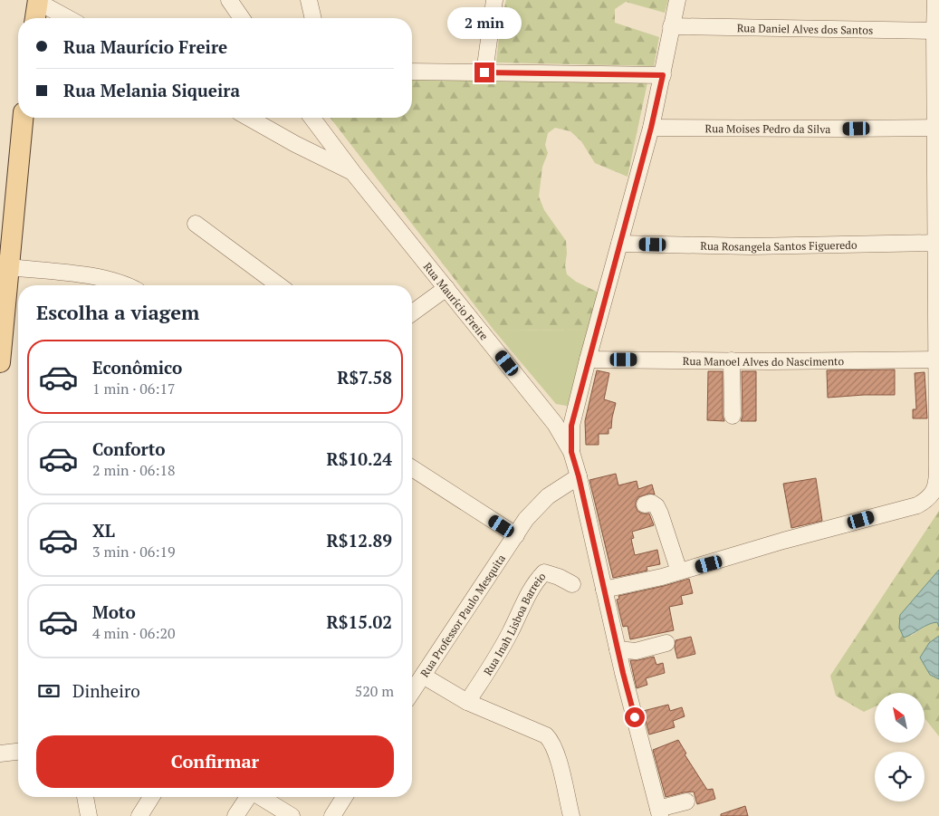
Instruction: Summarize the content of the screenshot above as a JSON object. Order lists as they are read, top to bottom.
{
  "streets": {
    "street": [
      "Rua Daniel Alves dos Santos",
      "Rua Moises Pedro da Silva",
      "Rua Rosangela Santos Figueredo",
      "Rua Maurício Freire",
      "Rua Manoel Alves do Nascimento",
      "Rua Professor Paulo Mesquita",
      "Rua Inah Lisboa Barreio"
    ]
  },
  "crossings": [
    ["Rua Maurício Freire", "Rua Professor Paulo Mesquita"]
  ],
  "north": "top left",
  "page": {
    "bubble": "2 min",
    "banner": ["Rua Maurício Freire", "Rua Melania Siqueira"],
    "heading": "Escolha a viagem",
    "list": [
      {
        "name": "Econômico",
        "note": "1 min · 06:17",
        "value": "R$7.58"
      },
      {
        "name": "Conforto",
        "note": "2 min · 06:18",
        "value": "R$10.24"
      },
      {
        "name": "XL",
        "note": "3 min · 06:19",
        "value": "R$12.89"
      },
      {
        "name": "Moto",
        "note": "4 min · 06:20",
        "value": "R$15.02"
      }
    ],
    "pay": ["Dinheiro", "520 m"],
    "buttons": "Confirmar"
  }
}
